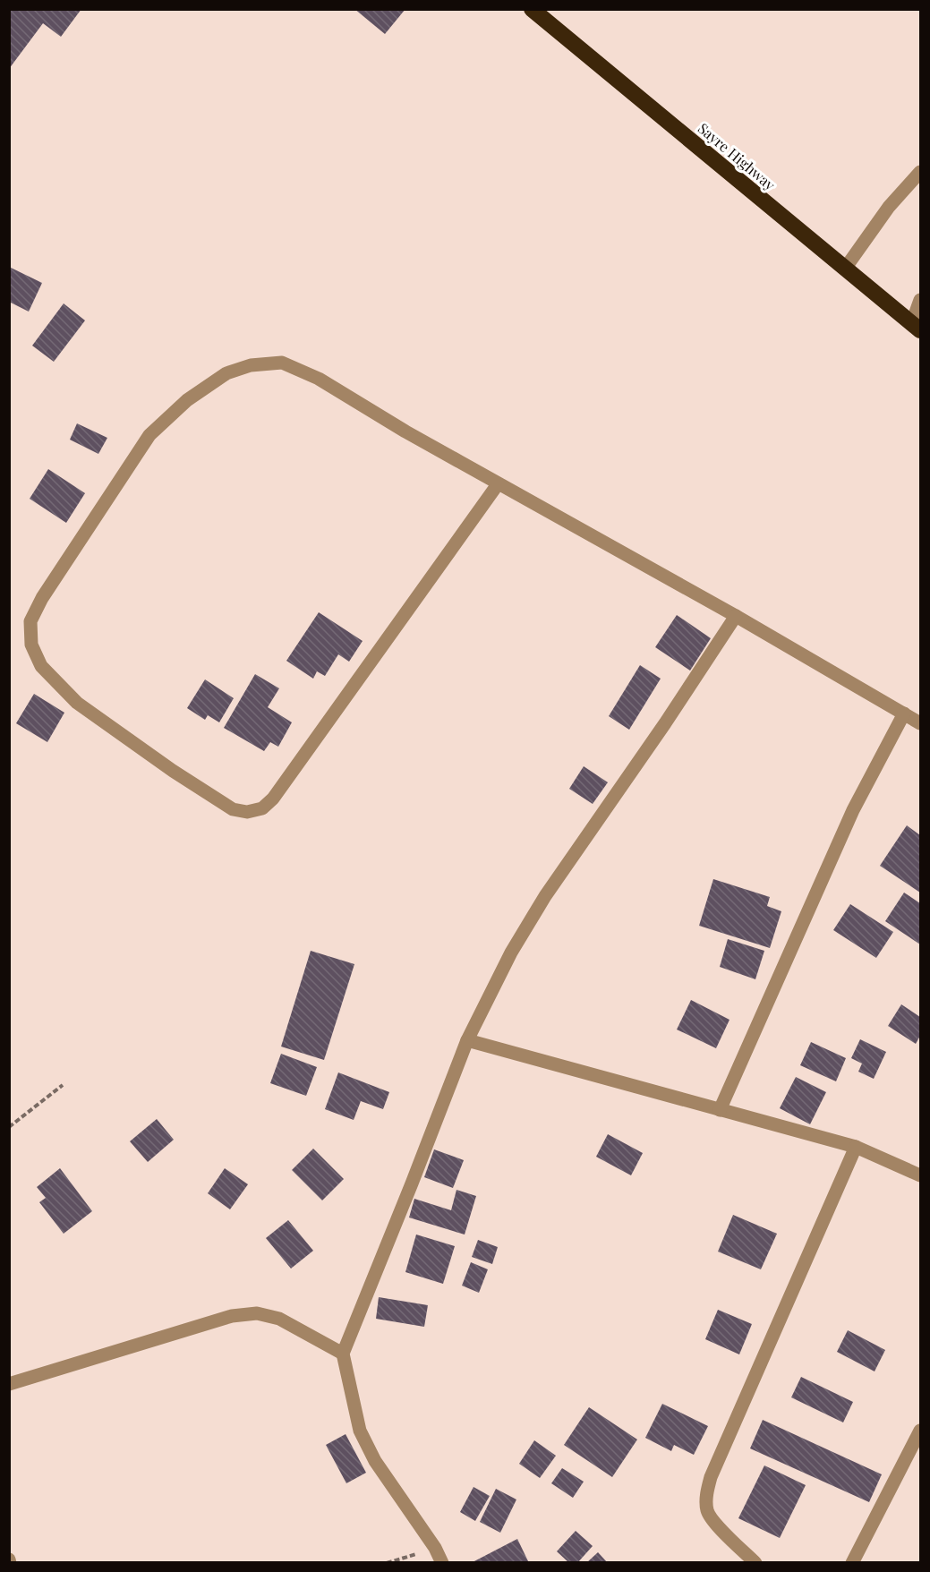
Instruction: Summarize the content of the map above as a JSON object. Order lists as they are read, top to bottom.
{
  "streets": {
    "highway": ["Sayre Highway"]
  }
}
